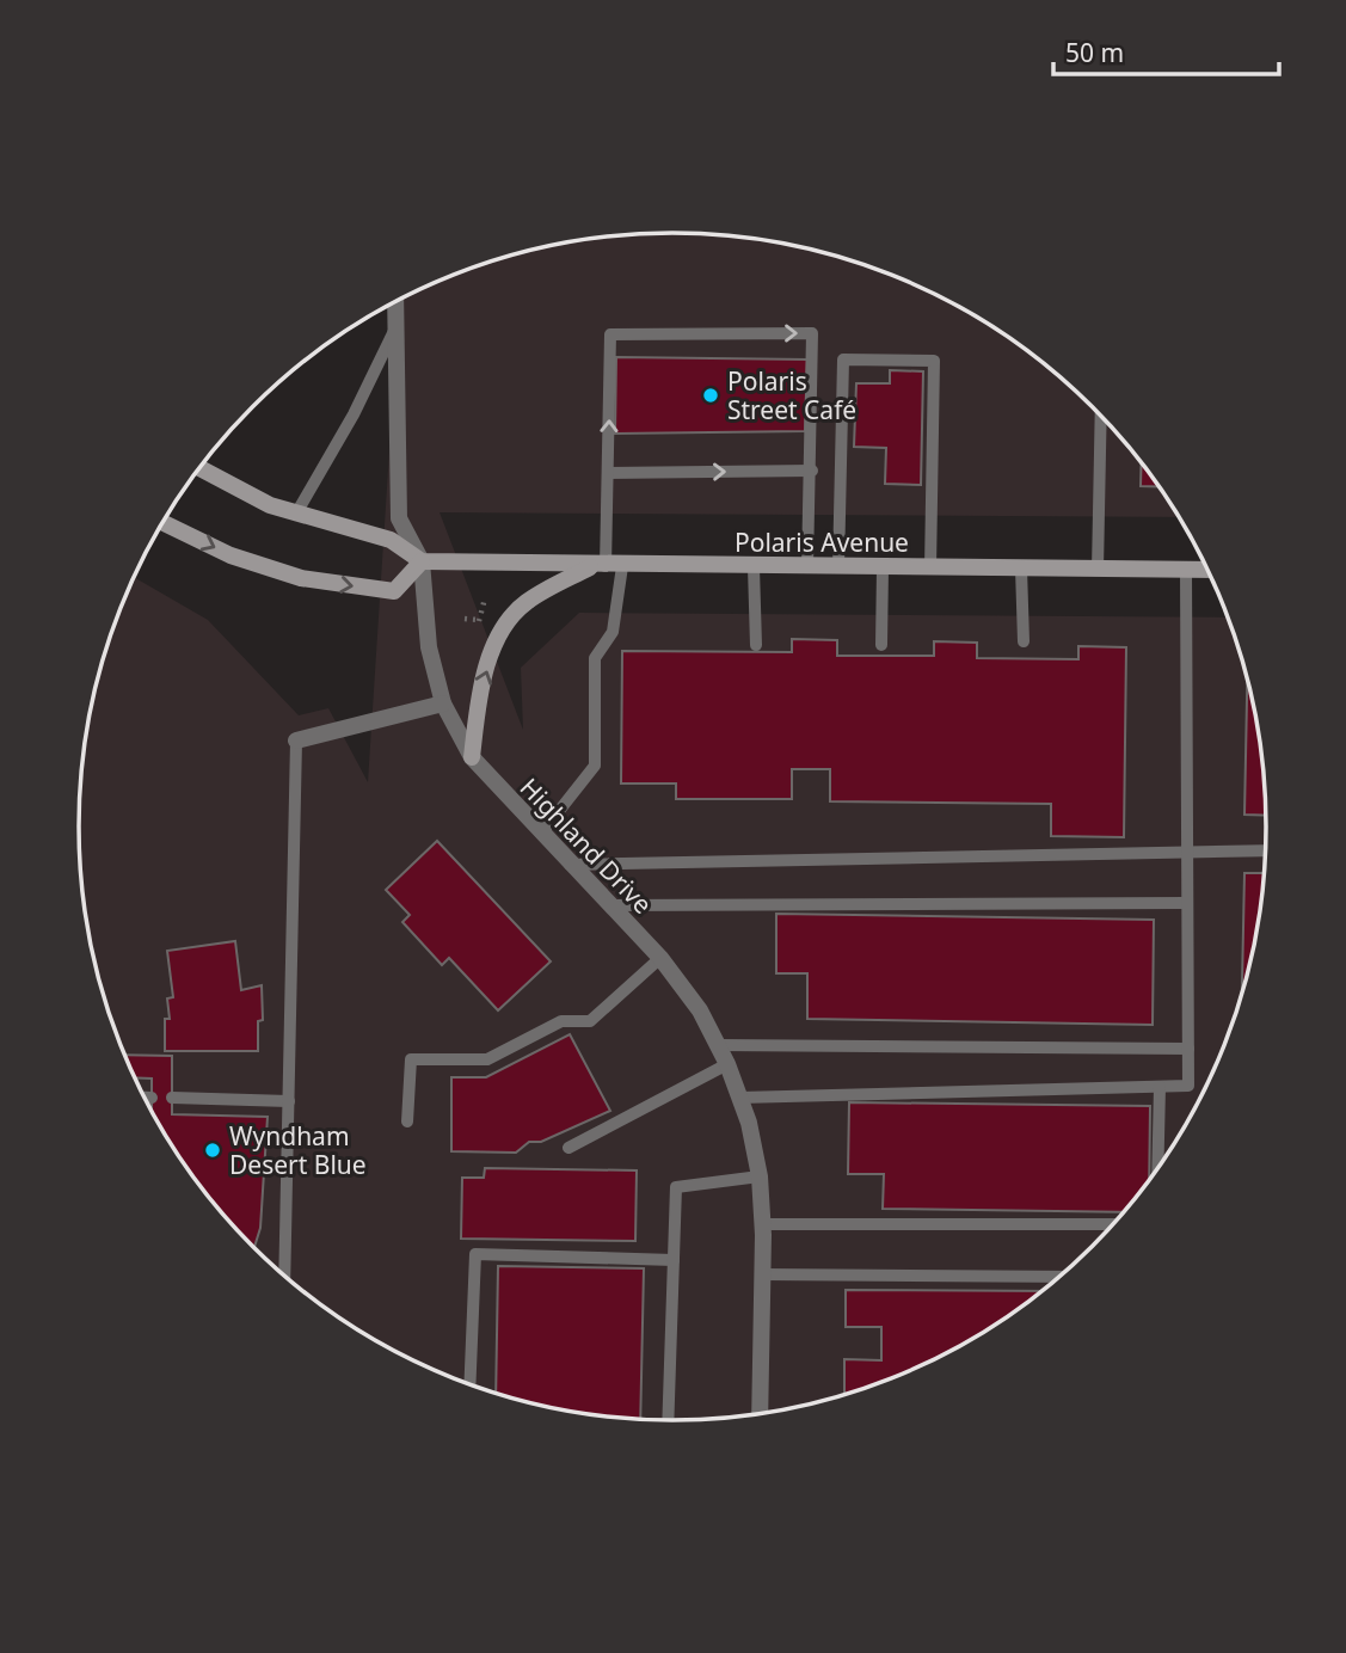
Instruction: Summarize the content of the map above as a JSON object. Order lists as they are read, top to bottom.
{
  "streets": {
    "street": ["Polaris Avenue", "Highland Drive"]
  },
  "crossings": [
    ["Polaris Avenue", "Highland Drive"]
  ],
  "places": ["Polaris Street Café", "Wyndham Desert Blue"],
  "scale_bar": "50 m"
}
